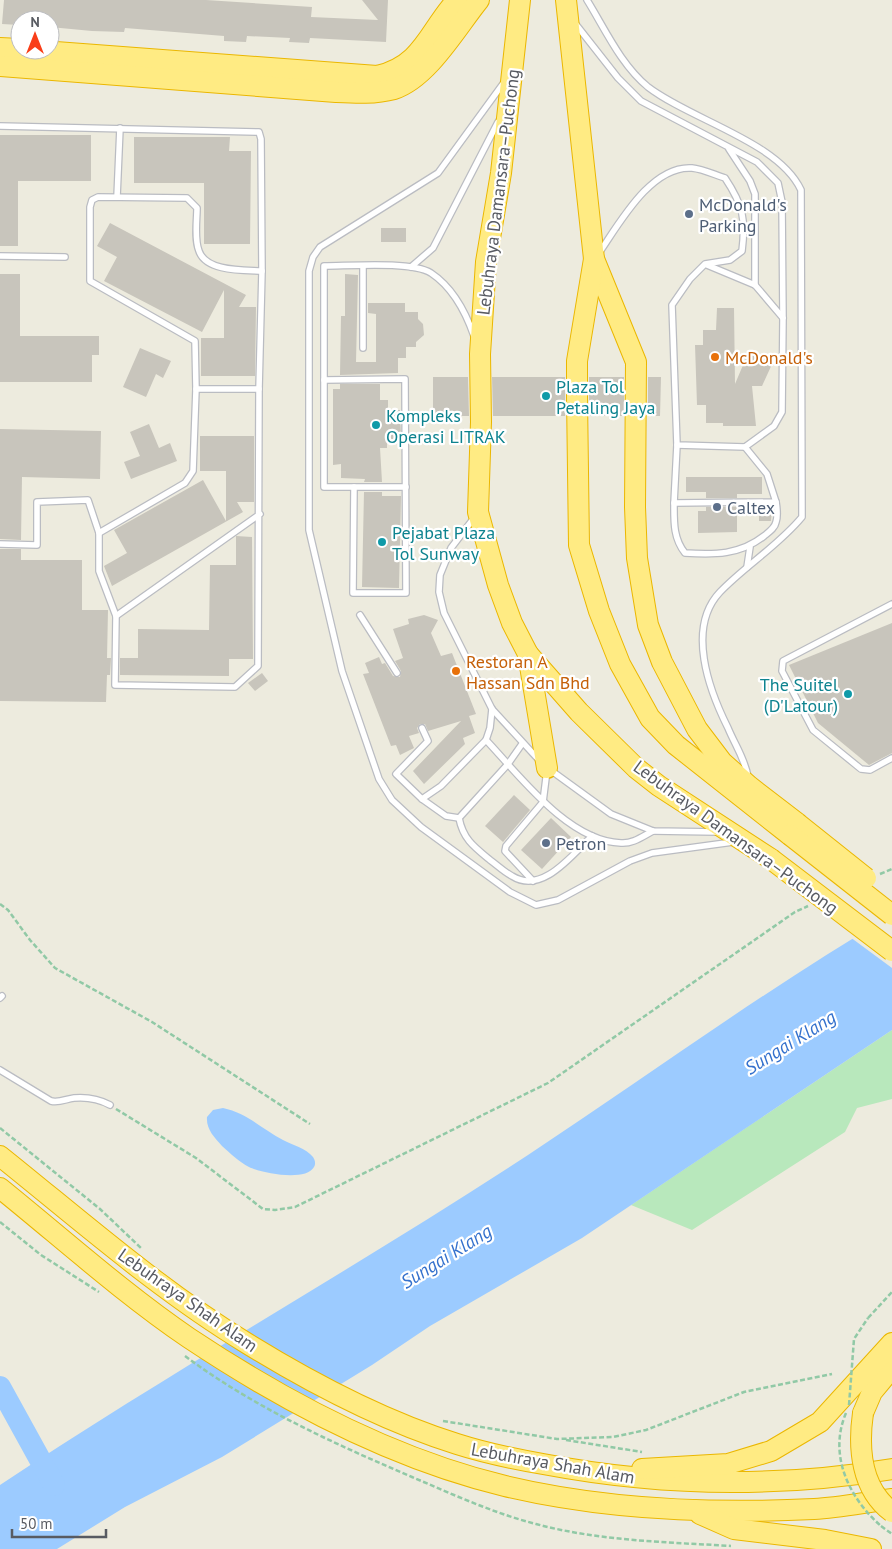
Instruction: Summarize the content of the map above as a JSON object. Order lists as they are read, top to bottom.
{
  "streets": {
    "highway": ["Lebuhraya Damansara–Puchong", "Lebuhraya Shah Alam"]
  },
  "water": ["Sungai Klang"],
  "places": [
    "McDonald's Parking",
    "McDonald's",
    "Plaza Tol Petaling Jaya",
    "Kompleks Operasi LITRAK",
    "Caltex",
    "Pejabat Plaza Tol Sunway",
    "Restoran A Hassan Sdn Bhd",
    "The Suitel (D'Latour)",
    "Petron"
  ],
  "scale_bar": "50 m",
  "north": "top"
}
